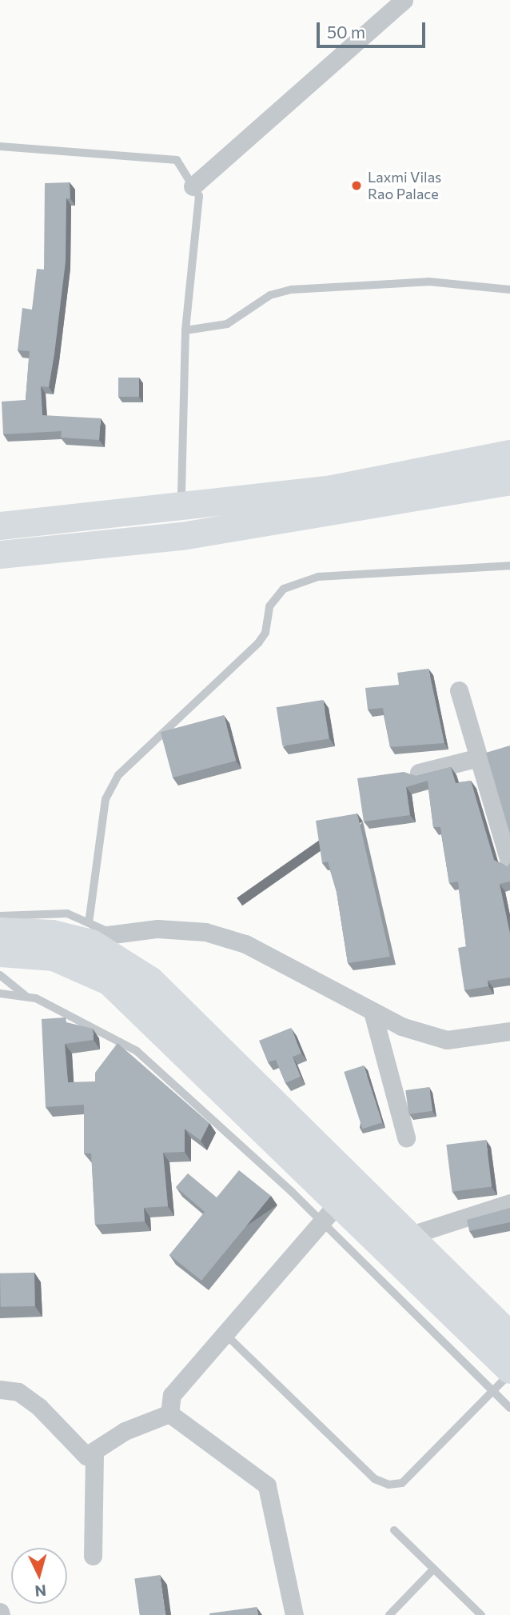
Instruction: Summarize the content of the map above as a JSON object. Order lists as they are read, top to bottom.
{
  "places": ["Laxmi Vilas Rao Palace"],
  "scale_bar": "50 m",
  "north": "bottom"
}
